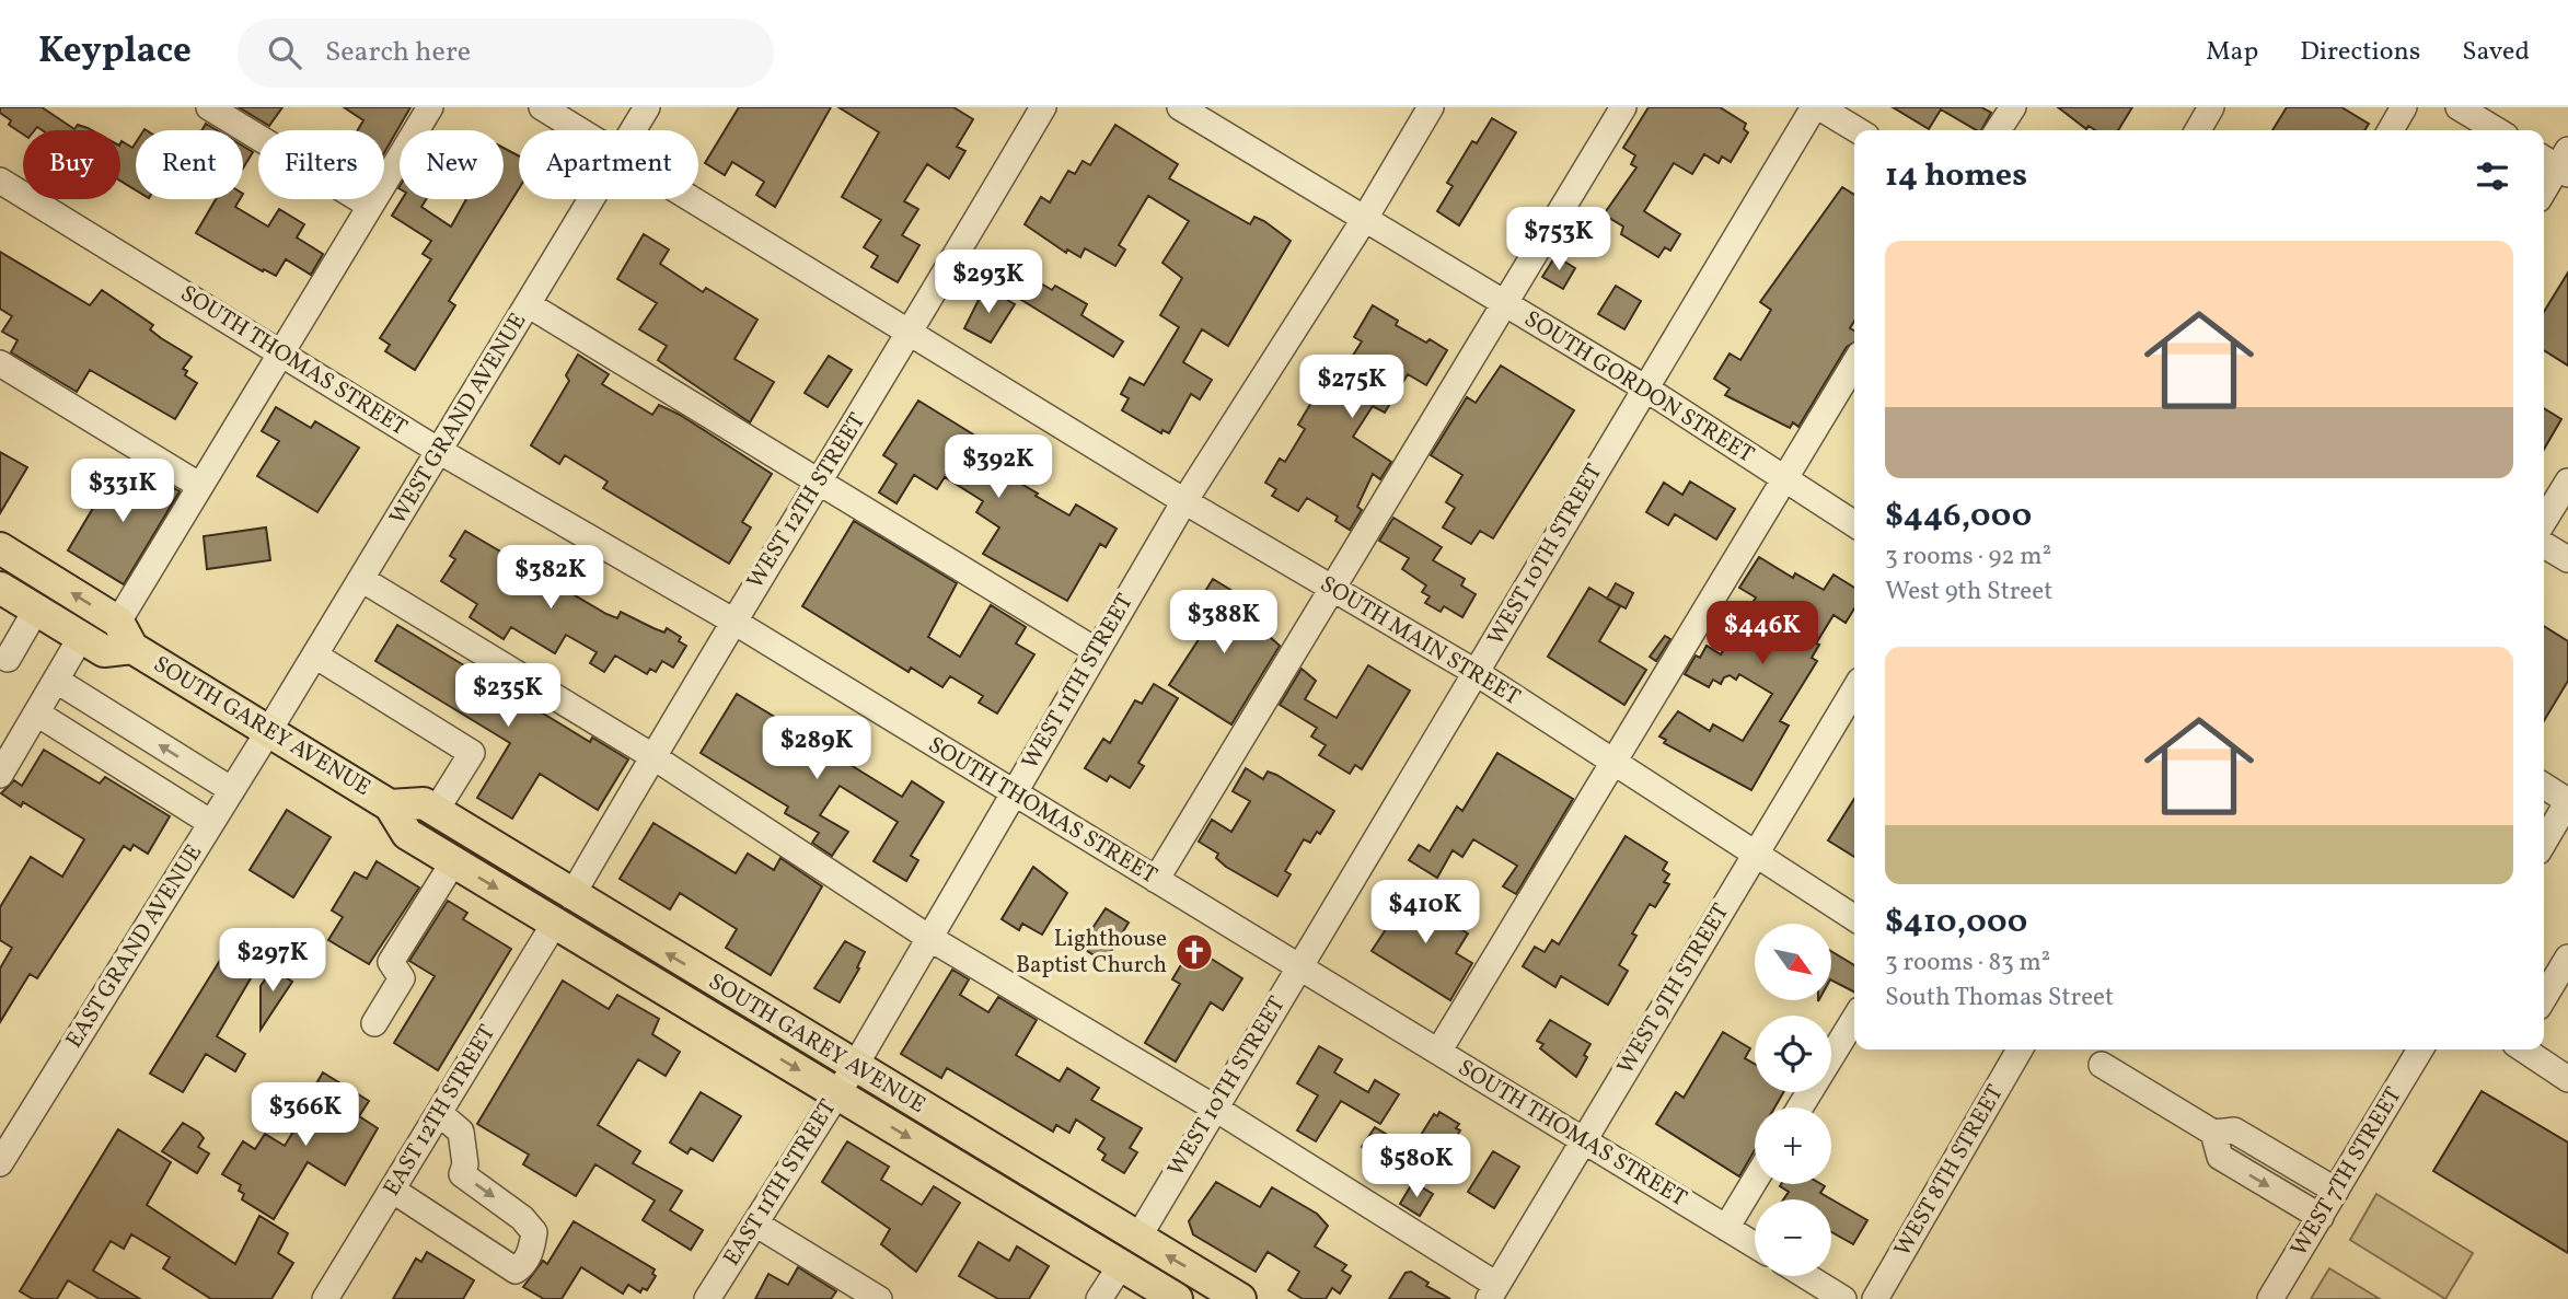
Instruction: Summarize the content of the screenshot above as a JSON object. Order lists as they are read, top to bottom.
{
  "streets": {
    "main road": ["SOUTH GAREY AVENUE"],
    "street": [
      "SOUTH THOMAS STREET",
      "SOUTH GORDON STREET",
      "WEST GRAND AVENUE",
      "WEST 12TH STREET",
      "WEST 10TH STREET",
      "SOUTH MAIN STREET",
      "WEST 11TH STREET",
      "EAST GRAND AVENUE",
      "WEST 9TH STREET",
      "EAST 12TH STREET",
      "WEST 8TH STREET",
      "WEST 7TH STREET",
      "EAST 11TH STREET"
    ]
  },
  "crossings": [
    ["SOUTH THOMAS STREET", "WEST GRAND AVENUE"],
    ["SOUTH THOMAS STREET", "WEST 12TH STREET"],
    ["SOUTH THOMAS STREET", "WEST 10TH STREET"],
    ["SOUTH THOMAS STREET", "WEST 11TH STREET"],
    ["SOUTH THOMAS STREET", "WEST 9TH STREET"],
    ["SOUTH GORDON STREET", "WEST 10TH STREET"],
    ["SOUTH GORDON STREET", "WEST 11TH STREET"],
    ["WEST GRAND AVENUE", "SOUTH GAREY AVENUE"],
    ["WEST GRAND AVENUE", "EAST GRAND AVENUE"],
    ["WEST 12TH STREET", "SOUTH MAIN STREET"],
    ["WEST 12TH STREET", "SOUTH GAREY AVENUE"],
    ["WEST 10TH STREET", "SOUTH MAIN STREET"],
    ["WEST 10TH STREET", "SOUTH GAREY AVENUE"],
    ["SOUTH MAIN STREET", "WEST 11TH STREET"],
    ["SOUTH MAIN STREET", "WEST 9TH STREET"],
    ["WEST 11TH STREET", "SOUTH GAREY AVENUE"],
    ["WEST 11TH STREET", "EAST 11TH STREET"],
    ["SOUTH GAREY AVENUE", "EAST GRAND AVENUE"],
    ["SOUTH GAREY AVENUE", "EAST 12TH STREET"],
    ["SOUTH GAREY AVENUE", "EAST 11TH STREET"]
  ],
  "places": {
    "church": ["Lighthouse Baptist Church"]
  },
  "north": "bottom right",
  "page": {
    "header": "Keyplace",
    "search": "Search here",
    "nav": ["Map", "Directions", "Saved"],
    "chip": [
      "Buy",
      "Rent",
      "Filters",
      "New",
      "Apartment"
    ],
    "heading": "14 homes",
    "price": [
      "$753K",
      "$293K",
      "$275K",
      "$392K",
      "$331K",
      "$382K",
      "$388K",
      "$446K",
      "$235K",
      "$289K",
      "$410K",
      "$297K",
      "$366K",
      "$580K"
    ],
    "list": [
      {
        "name": "$446,000",
        "note": "3 rooms · 92 m² · West 9th Street"
      },
      {
        "name": "$410,000",
        "note": "3 rooms · 83 m² · South Thomas Street"
      }
    ],
    "map_buttons": ["+", "−"]
  }
}
